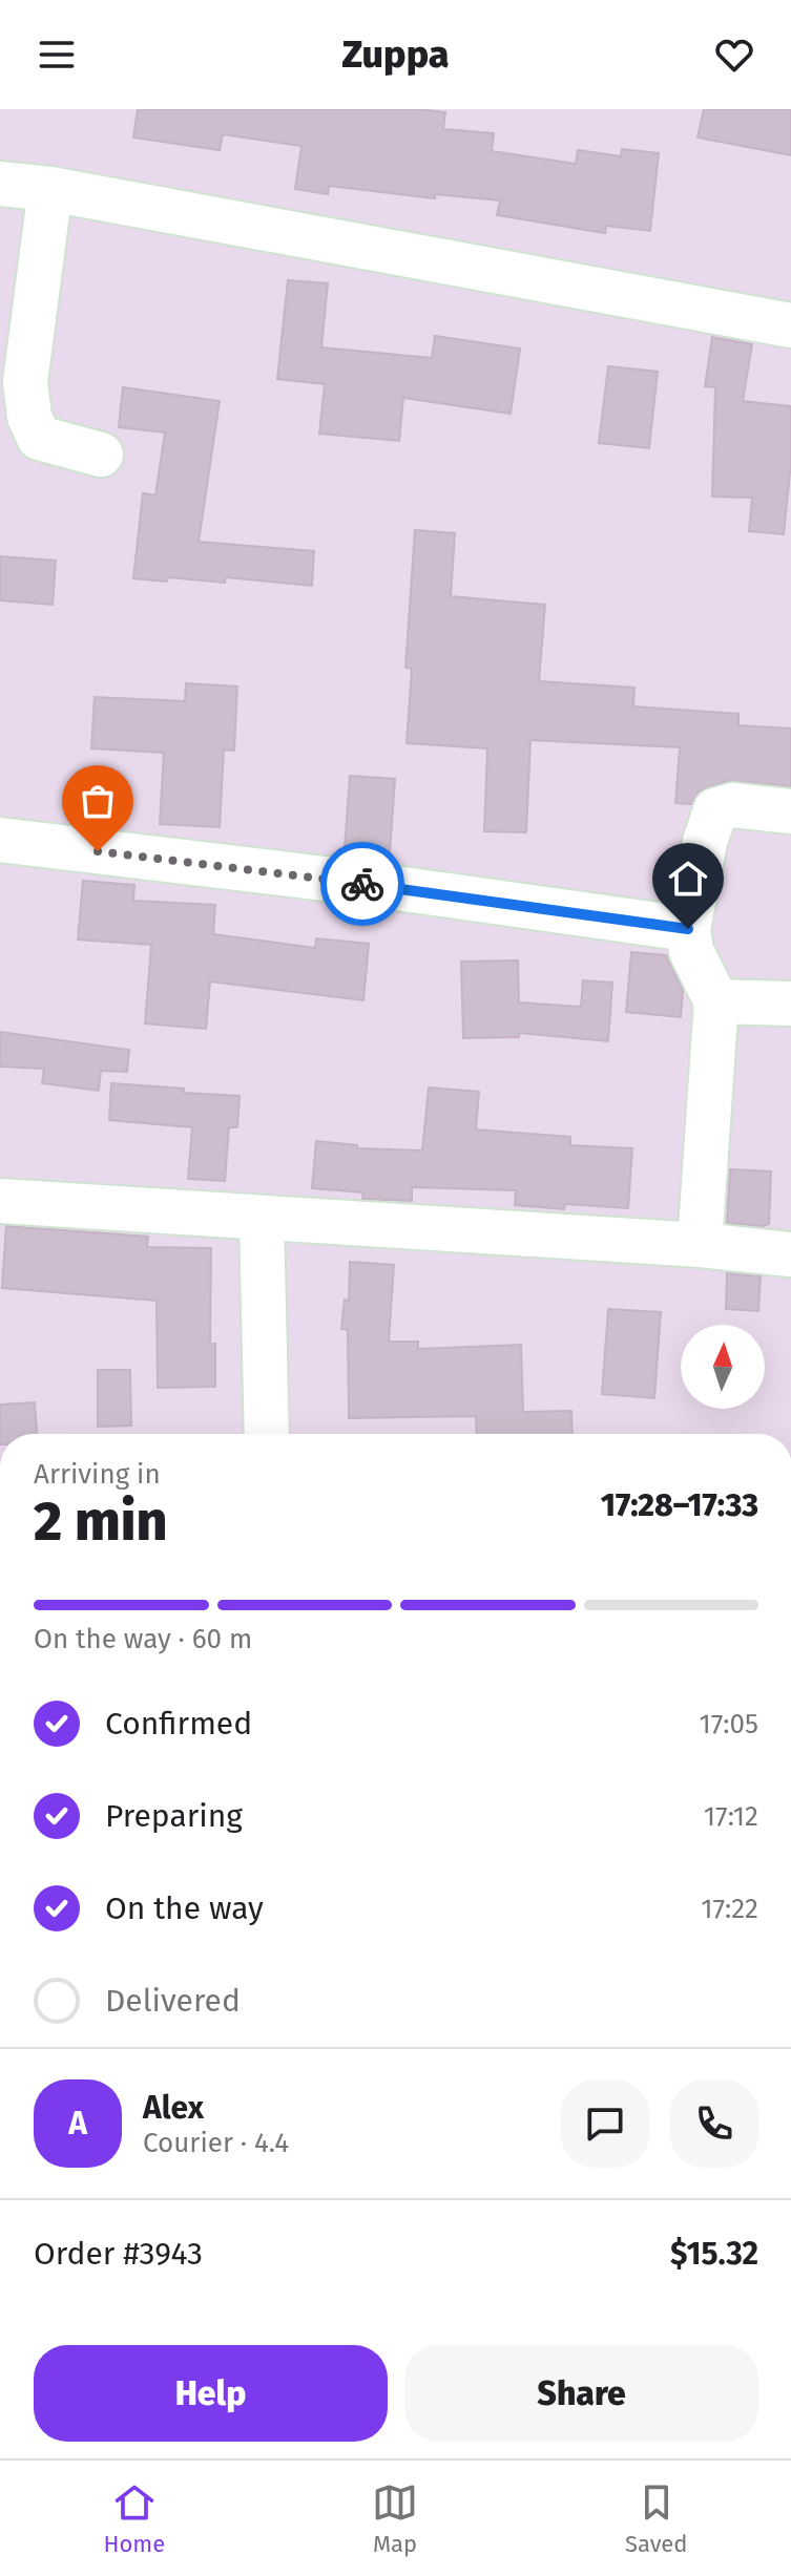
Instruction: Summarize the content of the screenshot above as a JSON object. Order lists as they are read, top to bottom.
{
  "north": "top",
  "page": {
    "header": "Zuppa",
    "heading": ["2 min", "Arriving in", "17:28–17:33"],
    "panel": [
      "Alex",
      "Courier · 4.4",
      "Order #3943",
      "$15.32"
    ],
    "bar": "On the way · 60 m",
    "list": [
      ["Confirmed", "17:05"],
      ["Preparing", "17:12"],
      ["On the way", "17:22"],
      "Delivered"
    ],
    "round": "A",
    "buttons": ["Help", "Share"],
    "tabs": ["Home", "Map", "Saved"]
  }
}
